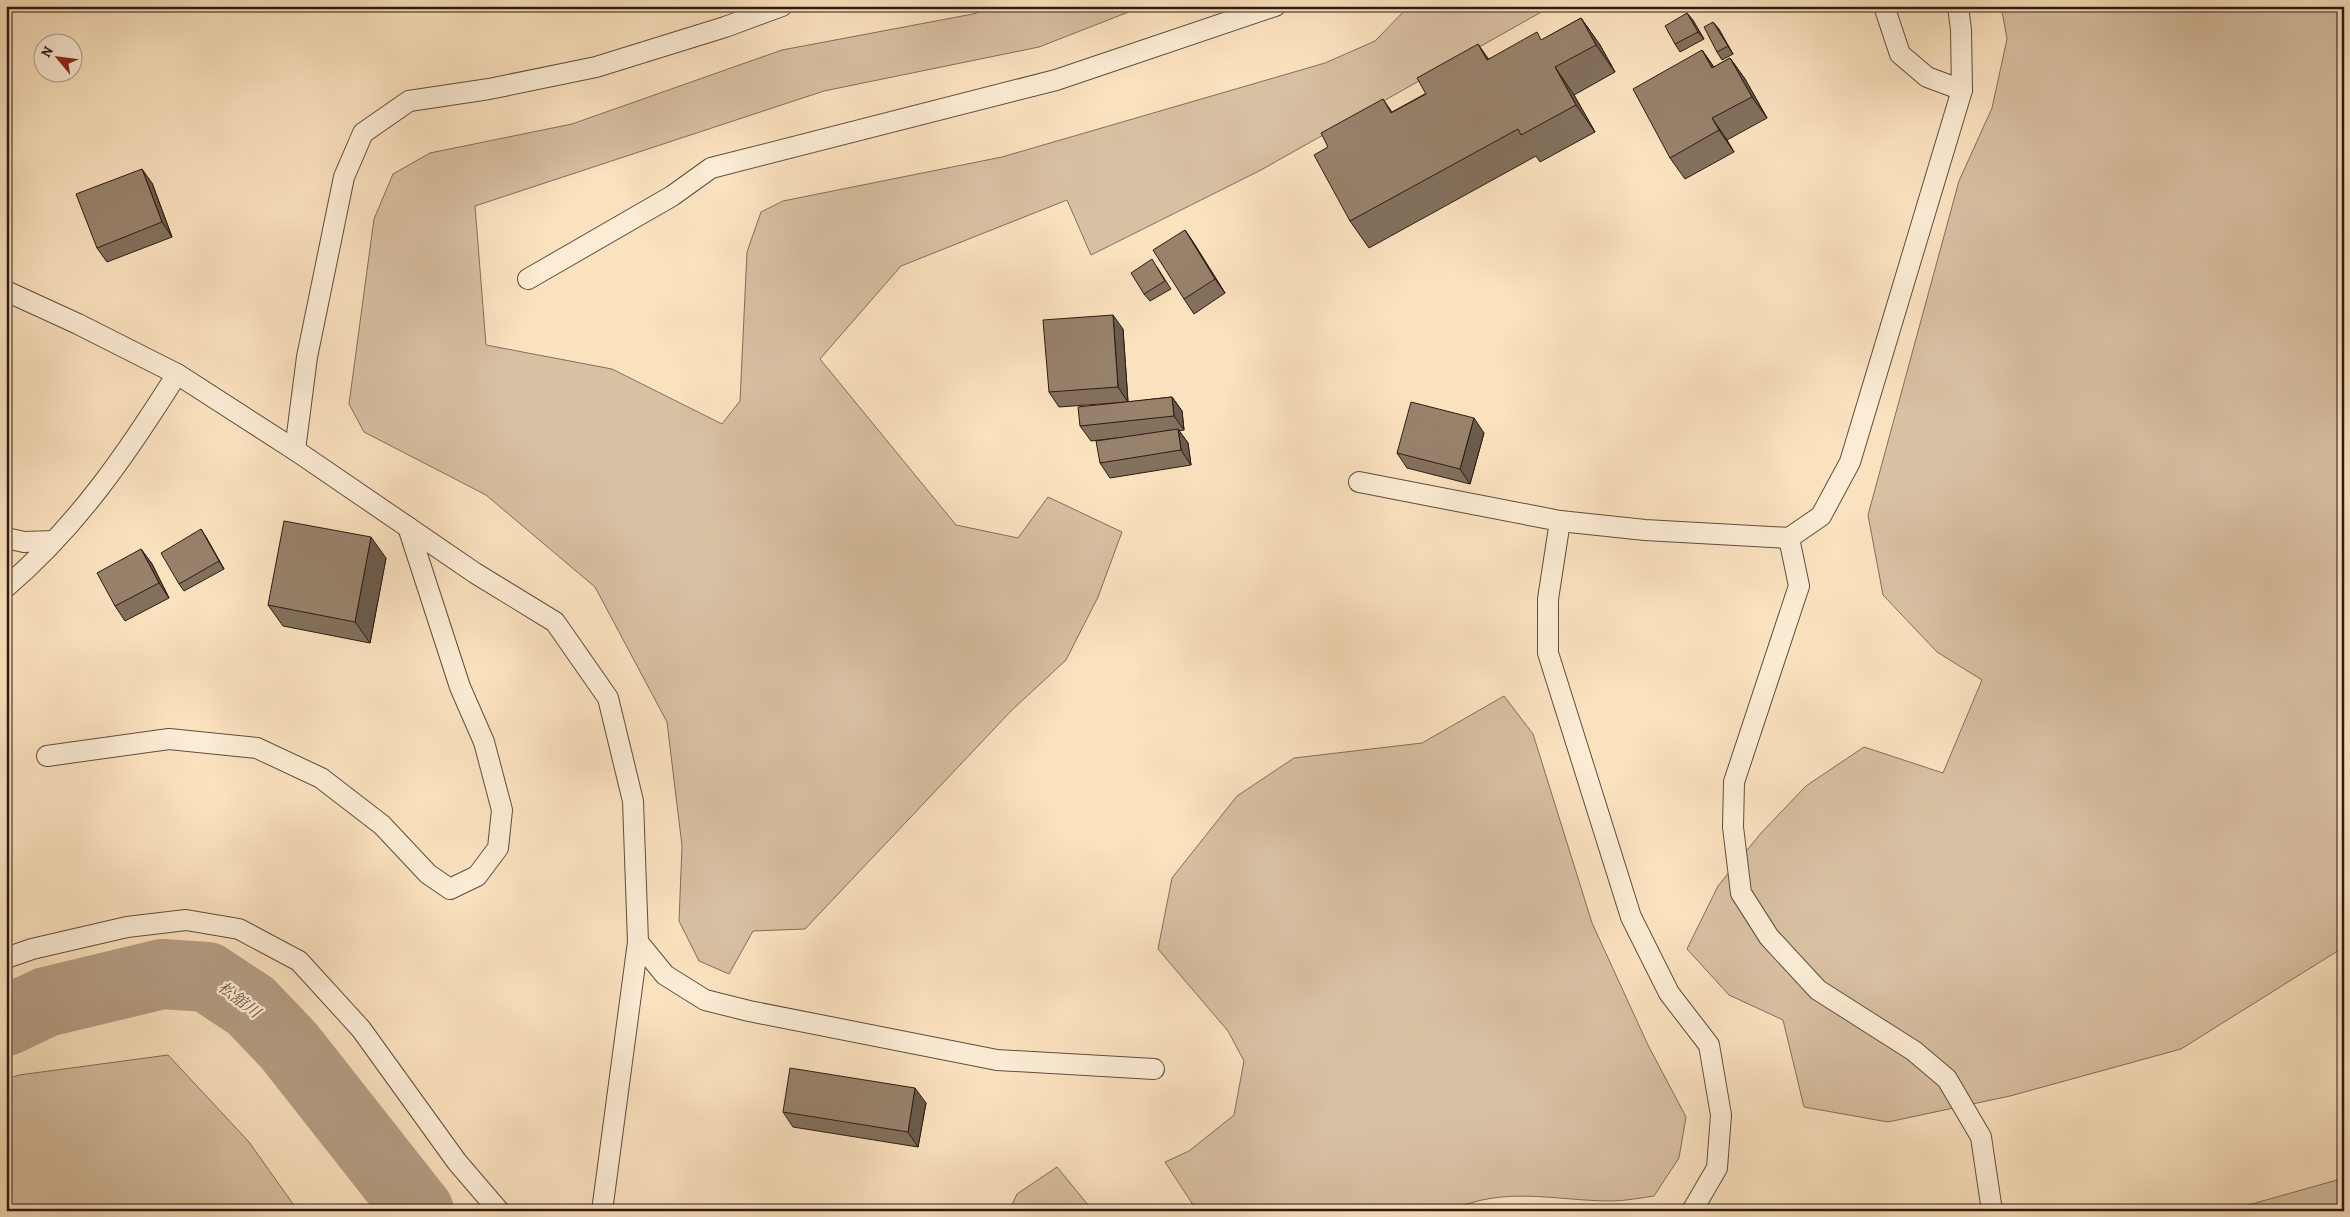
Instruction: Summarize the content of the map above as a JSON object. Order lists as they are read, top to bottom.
{
  "water": ["松舘川"],
  "north": "top left"
}
